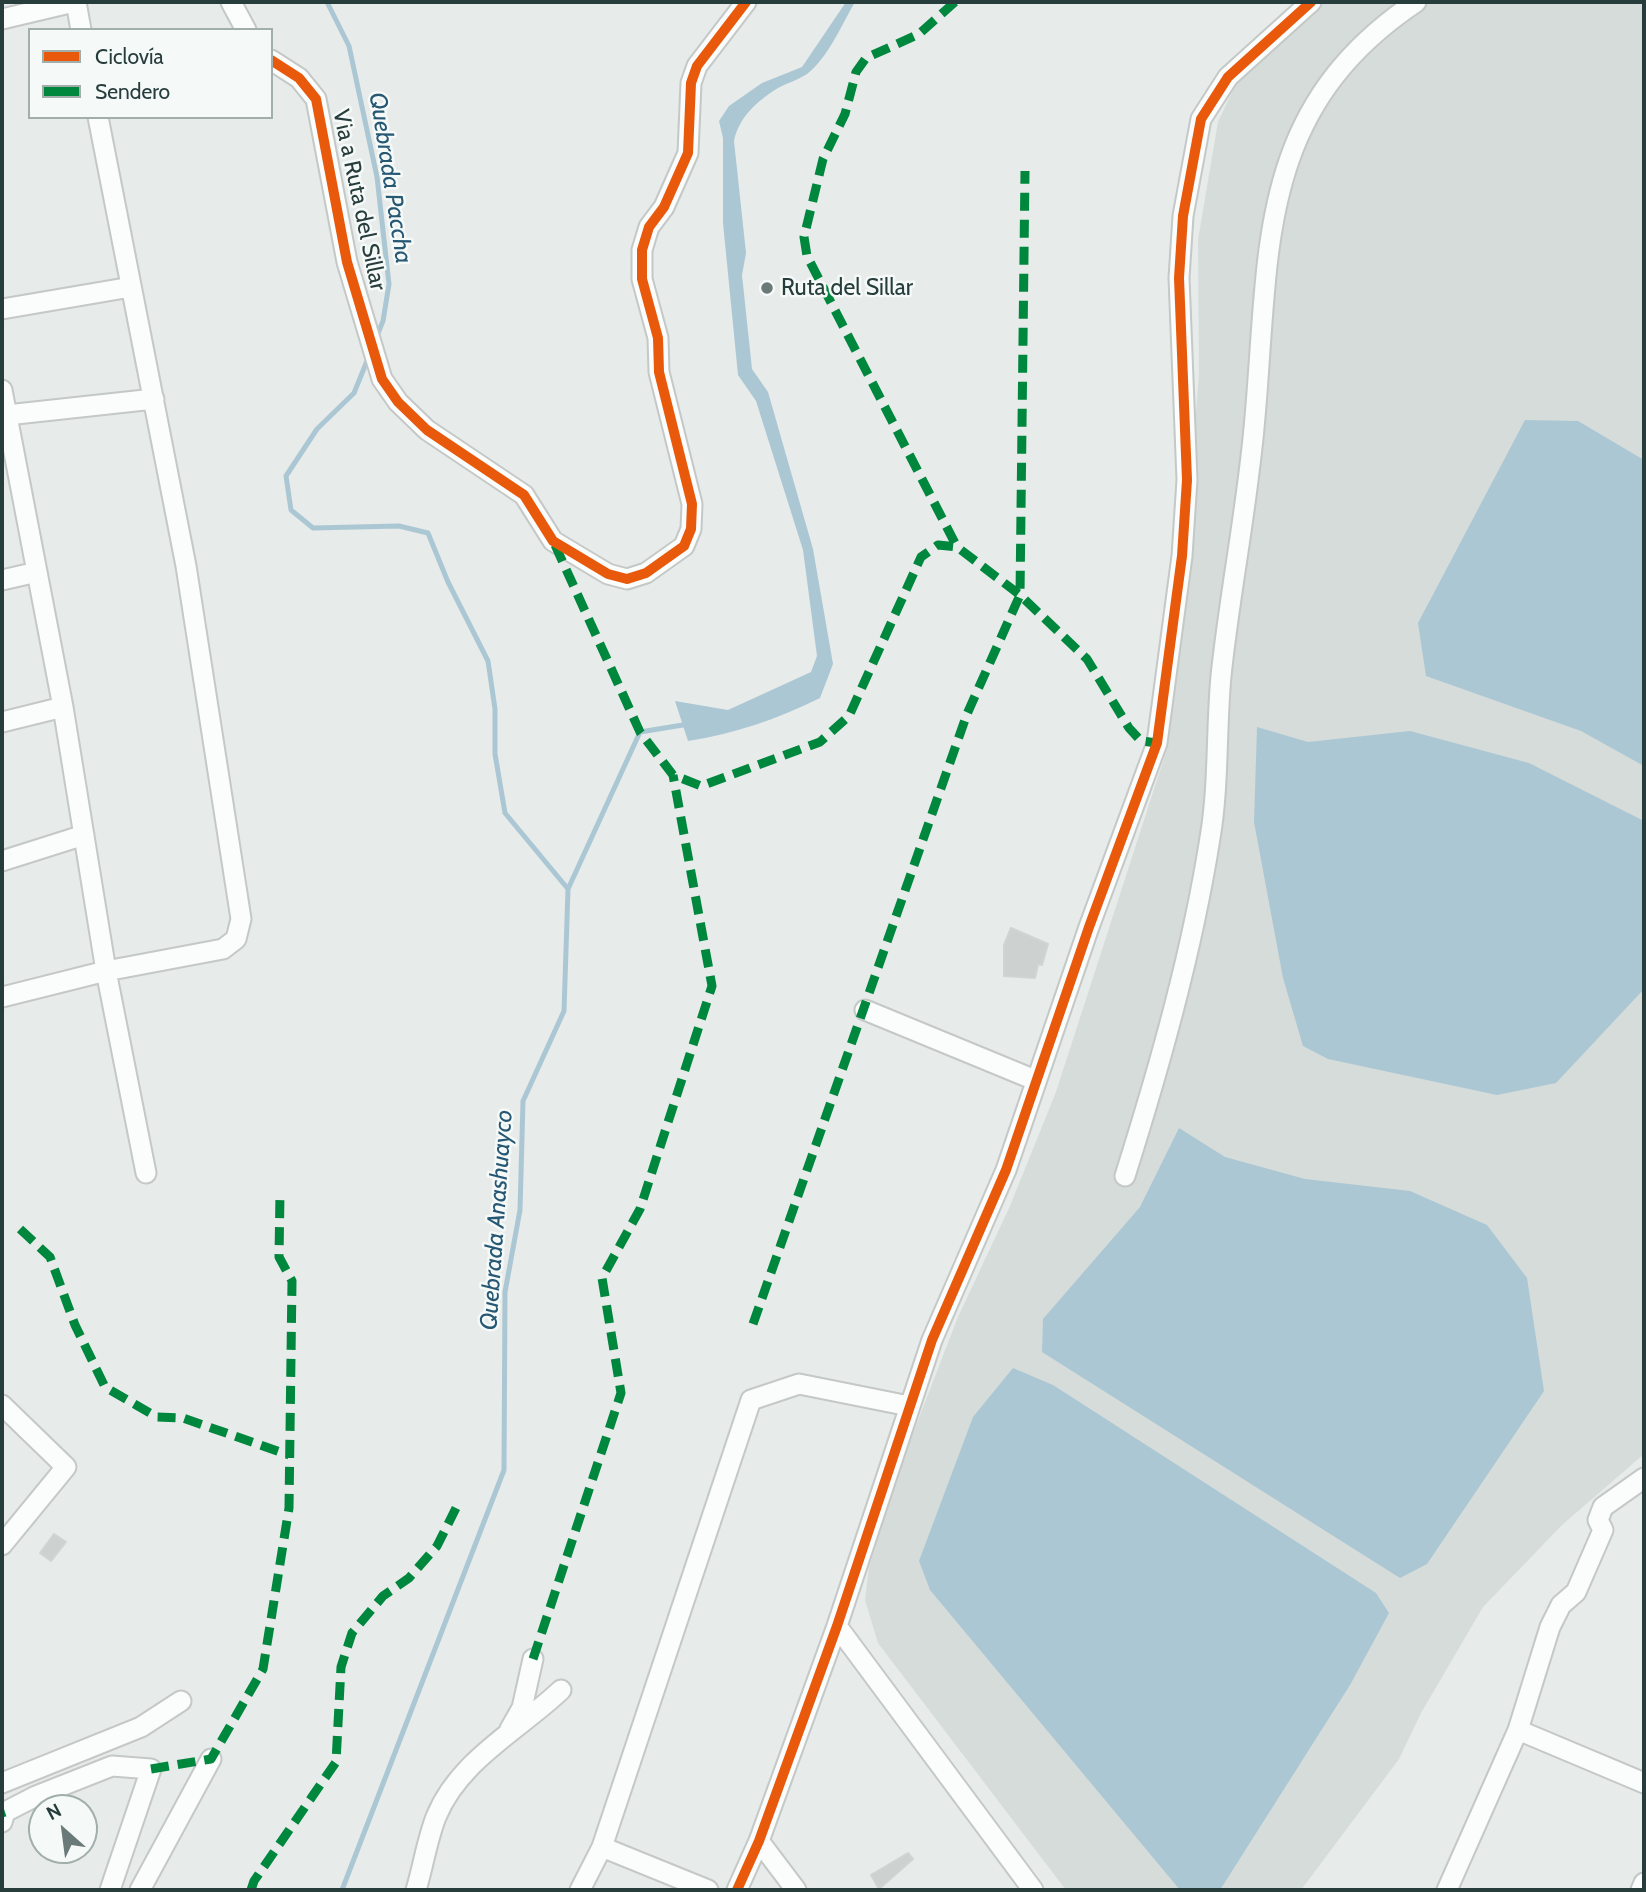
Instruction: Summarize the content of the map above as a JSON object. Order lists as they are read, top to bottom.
{
  "streets": {
    "street": ["Via a Ruta del Sillar"]
  },
  "water": ["Quebrada Paccha", "Quebrada Anashuayco"],
  "places": ["Ruta del Sillar"],
  "legend": ["Ciclovía", "Sendero"],
  "north": "top left"
}
